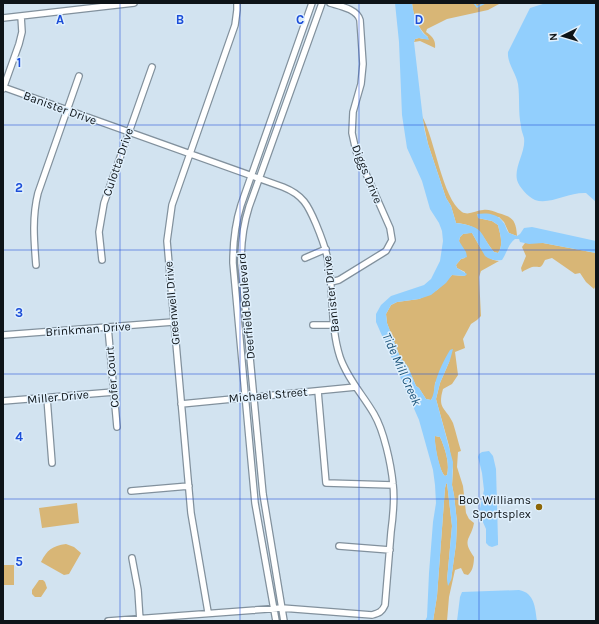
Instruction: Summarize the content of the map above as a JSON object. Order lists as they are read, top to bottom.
{
  "streets": {
    "street": [
      "Banister Drive",
      "Culotta Drive",
      "Diggs Drive",
      "Greenwell Drive",
      "Deerfield Boulevard",
      "Brinkman Drive",
      "Cofer Court",
      "Michael Street",
      "Miller Drive"
    ]
  },
  "crossings": [
    ["Banister Drive", "Culotta Drive"],
    ["Banister Drive", "Diggs Drive"],
    ["Banister Drive", "Greenwell Drive"],
    ["Banister Drive", "Deerfield Boulevard"],
    ["Banister Drive", "Michael Street"],
    ["Greenwell Drive", "Brinkman Drive"],
    ["Greenwell Drive", "Michael Street"],
    ["Deerfield Boulevard", "Michael Street"],
    ["Brinkman Drive", "Cofer Court"],
    ["Cofer Court", "Miller Drive"]
  ],
  "water": ["Tide Mill Creek"],
  "places": ["Boo Williams Sportsplex"],
  "north": "left",
  "grid": {
    "columns": [
      "A",
      "B",
      "C",
      "D"
    ],
    "rows": [
      "1",
      "2",
      "3",
      "4",
      "5"
    ]
  }
}
